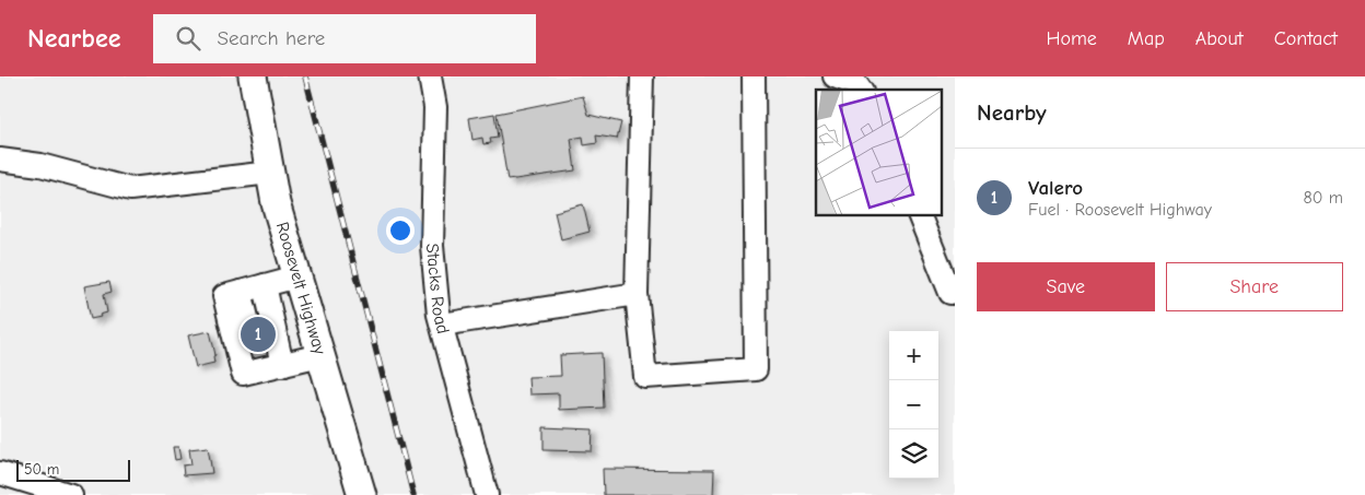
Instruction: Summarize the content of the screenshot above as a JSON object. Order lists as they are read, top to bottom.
{
  "streets": {
    "main road": ["Roosevelt Highway"],
    "street": ["Stacks Road"]
  },
  "scale_bar": "50 m",
  "page": {
    "header": "Nearbee",
    "search": "Search here",
    "nav": [
      "Home",
      "Map",
      "About",
      "Contact"
    ],
    "heading": "Nearby",
    "list": [
      {
        "mark": "1",
        "name": "Valero",
        "note": "Fuel · Roosevelt Highway",
        "value": "80 m"
      }
    ],
    "buttons": ["Save", "Share"],
    "pins": "1",
    "map_buttons": ["+", "−"],
    "scale": "50 m"
  }
}
